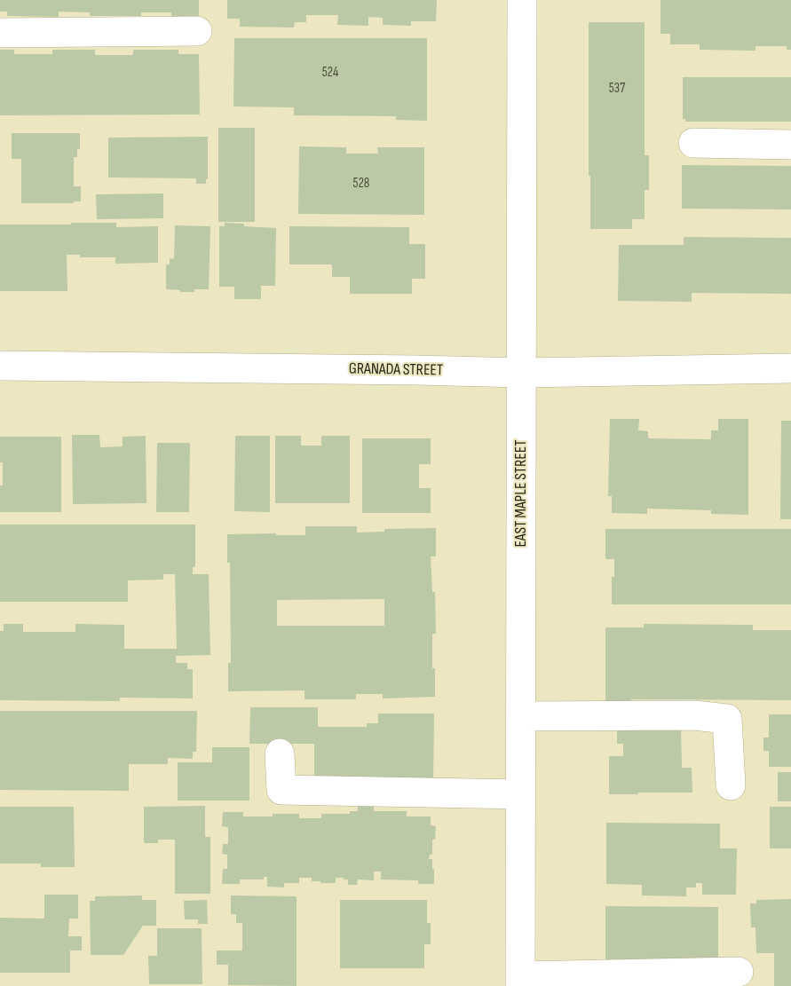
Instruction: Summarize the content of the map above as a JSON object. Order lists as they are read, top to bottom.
{
  "streets": {
    "street": ["GRANADA STREET", "EAST MAPLE STREET"]
  },
  "crossings": [
    ["GRANADA STREET", "EAST MAPLE STREET"]
  ],
  "house_numbers": ["524", "537", "528"]
}
